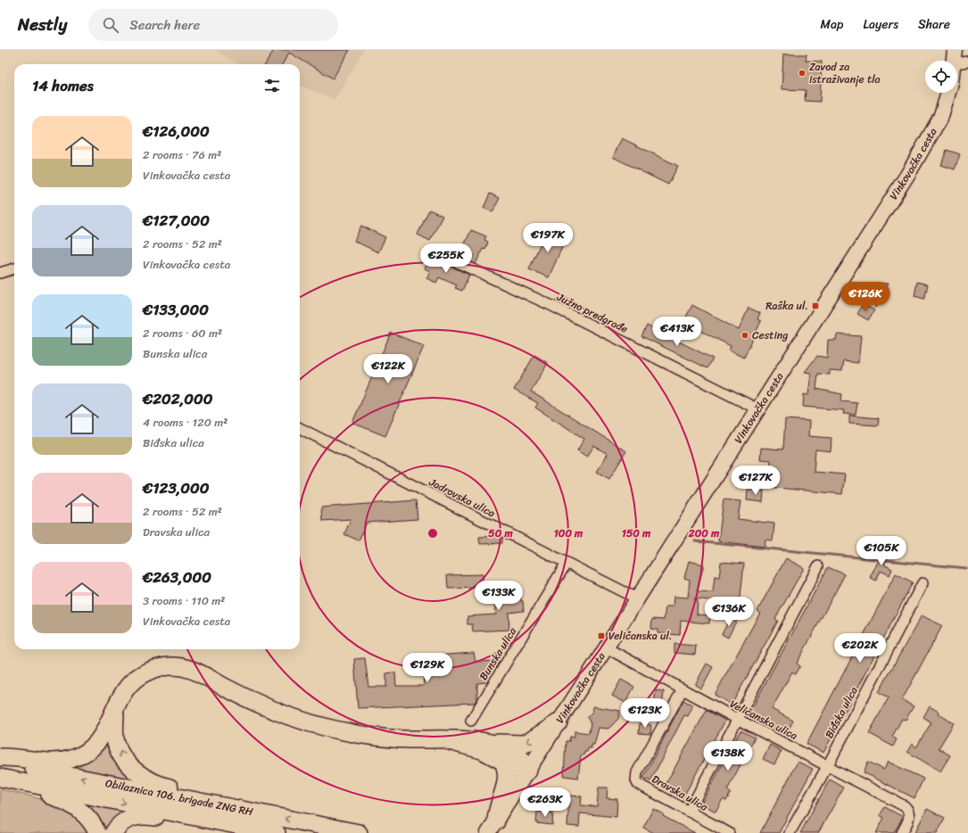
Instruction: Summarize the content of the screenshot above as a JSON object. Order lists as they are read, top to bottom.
{
  "streets": {
    "highway": ["Obilaznica 106. brigade ZNG RH"],
    "main road": ["Vinkovačka cesta"],
    "street": [
      "Južno predgrađe",
      "Jadrovska ulica",
      "Bunska ulica",
      "Biđska ulica",
      "Veličanska ulica",
      "Dravska ulica"
    ]
  },
  "crossings": [
    ["Vinkovačka cesta", "Južno predgrađe"],
    ["Vinkovačka cesta", "Jadrovska ulica"],
    ["Vinkovačka cesta", "Veličanska ulica"],
    ["Jadrovska ulica", "Bunska ulica"],
    ["Biđska ulica", "Veličanska ulica"],
    ["Veličanska ulica", "Dravska ulica"]
  ],
  "places": {
    "other": ["Zavod za istraživanje tla", "Cesting"],
    "transit": ["Raška ul.", "Veličanska ul."]
  },
  "page": {
    "header": "Nestly",
    "search": "Search here",
    "nav": ["Map", "Layers", "Share"],
    "heading": "14 homes",
    "list": [
      {
        "name": "€126,000",
        "note": "2 rooms · 76 m² · Vinkovačka cesta"
      },
      {
        "name": "€127,000",
        "note": "2 rooms · 52 m² · Vinkovačka cesta"
      },
      {
        "name": "€133,000",
        "note": "2 rooms · 60 m² · Bunska ulica"
      },
      {
        "name": "€202,000",
        "note": "4 rooms · 120 m² · Biđska ulica"
      },
      {
        "name": "€123,000",
        "note": "2 rooms · 52 m² · Dravska ulica"
      },
      {
        "name": "€263,000",
        "note": "3 rooms · 110 m² · Vinkovačka cesta"
      }
    ],
    "price": [
      "€197K",
      "€255K",
      "€126K",
      "€413K",
      "€122K",
      "€127K",
      "€105K",
      "€133K",
      "€136K",
      "€202K",
      "€129K",
      "€123K",
      "€138K",
      "€263K"
    ]
  },
  "rings": [
    "50 m",
    "100 m",
    "150 m",
    "200 m"
  ]
}
